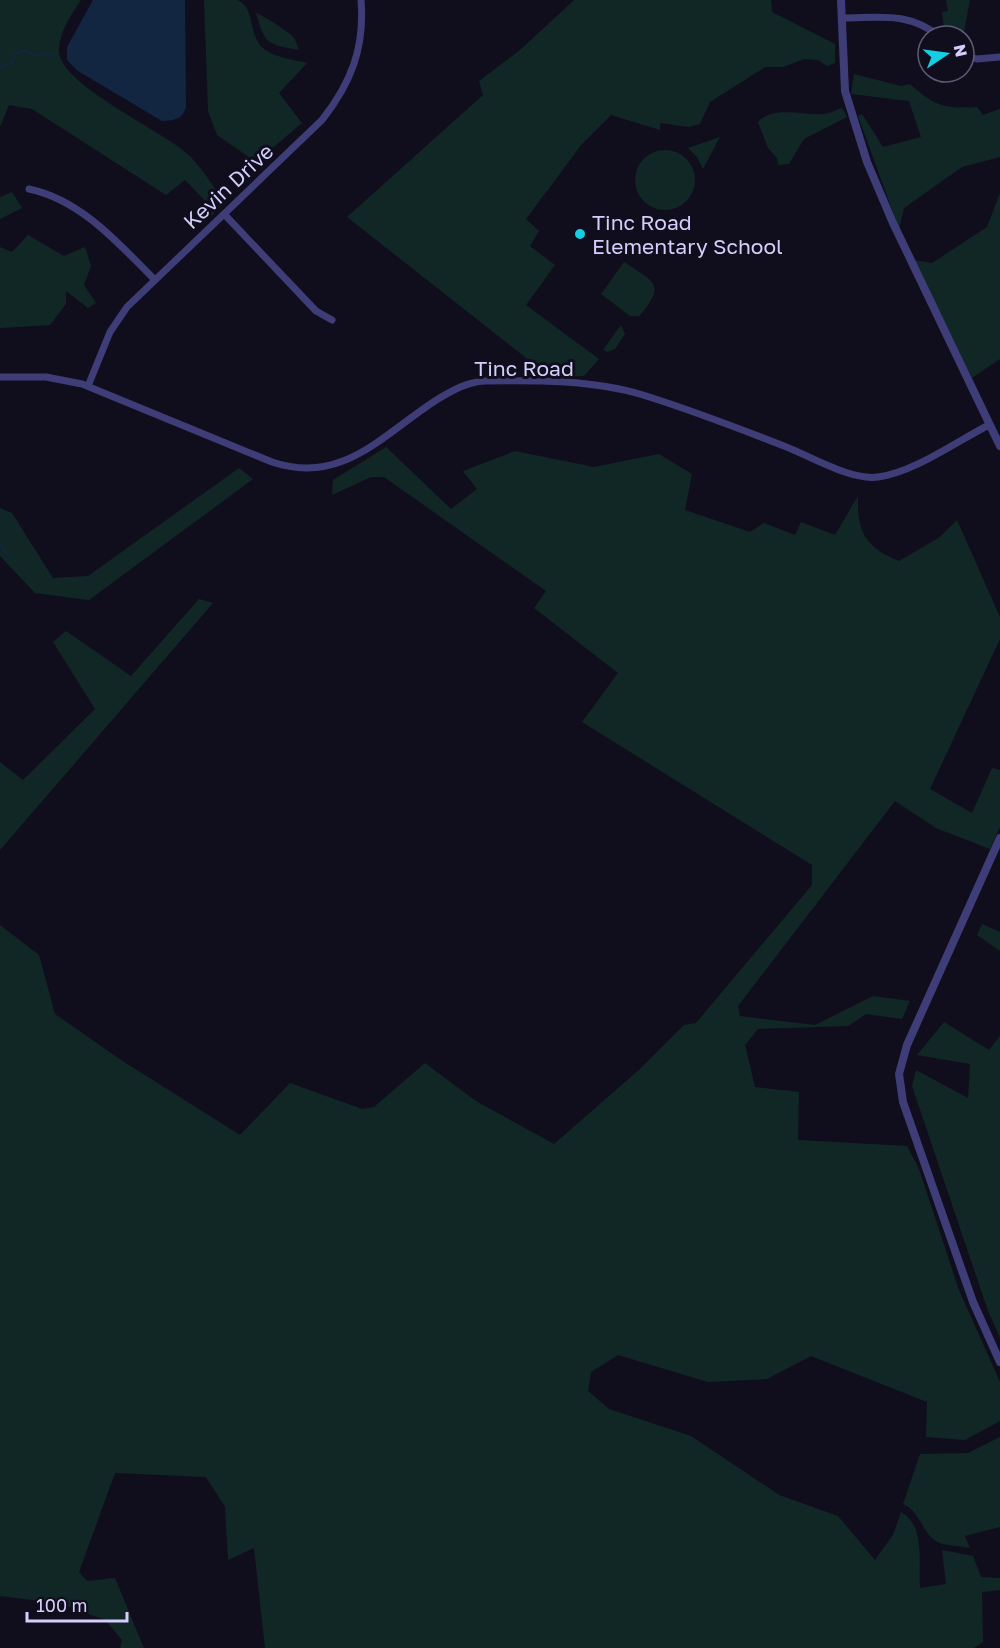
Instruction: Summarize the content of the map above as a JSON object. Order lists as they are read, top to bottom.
{
  "streets": {
    "street": ["Kevin Drive", "Tinc Road"]
  },
  "crossings": [
    ["Kevin Drive", "Tinc Road"]
  ],
  "places": ["Tinc Road Elementary School"],
  "scale_bar": "100 m",
  "north": "right"
}
